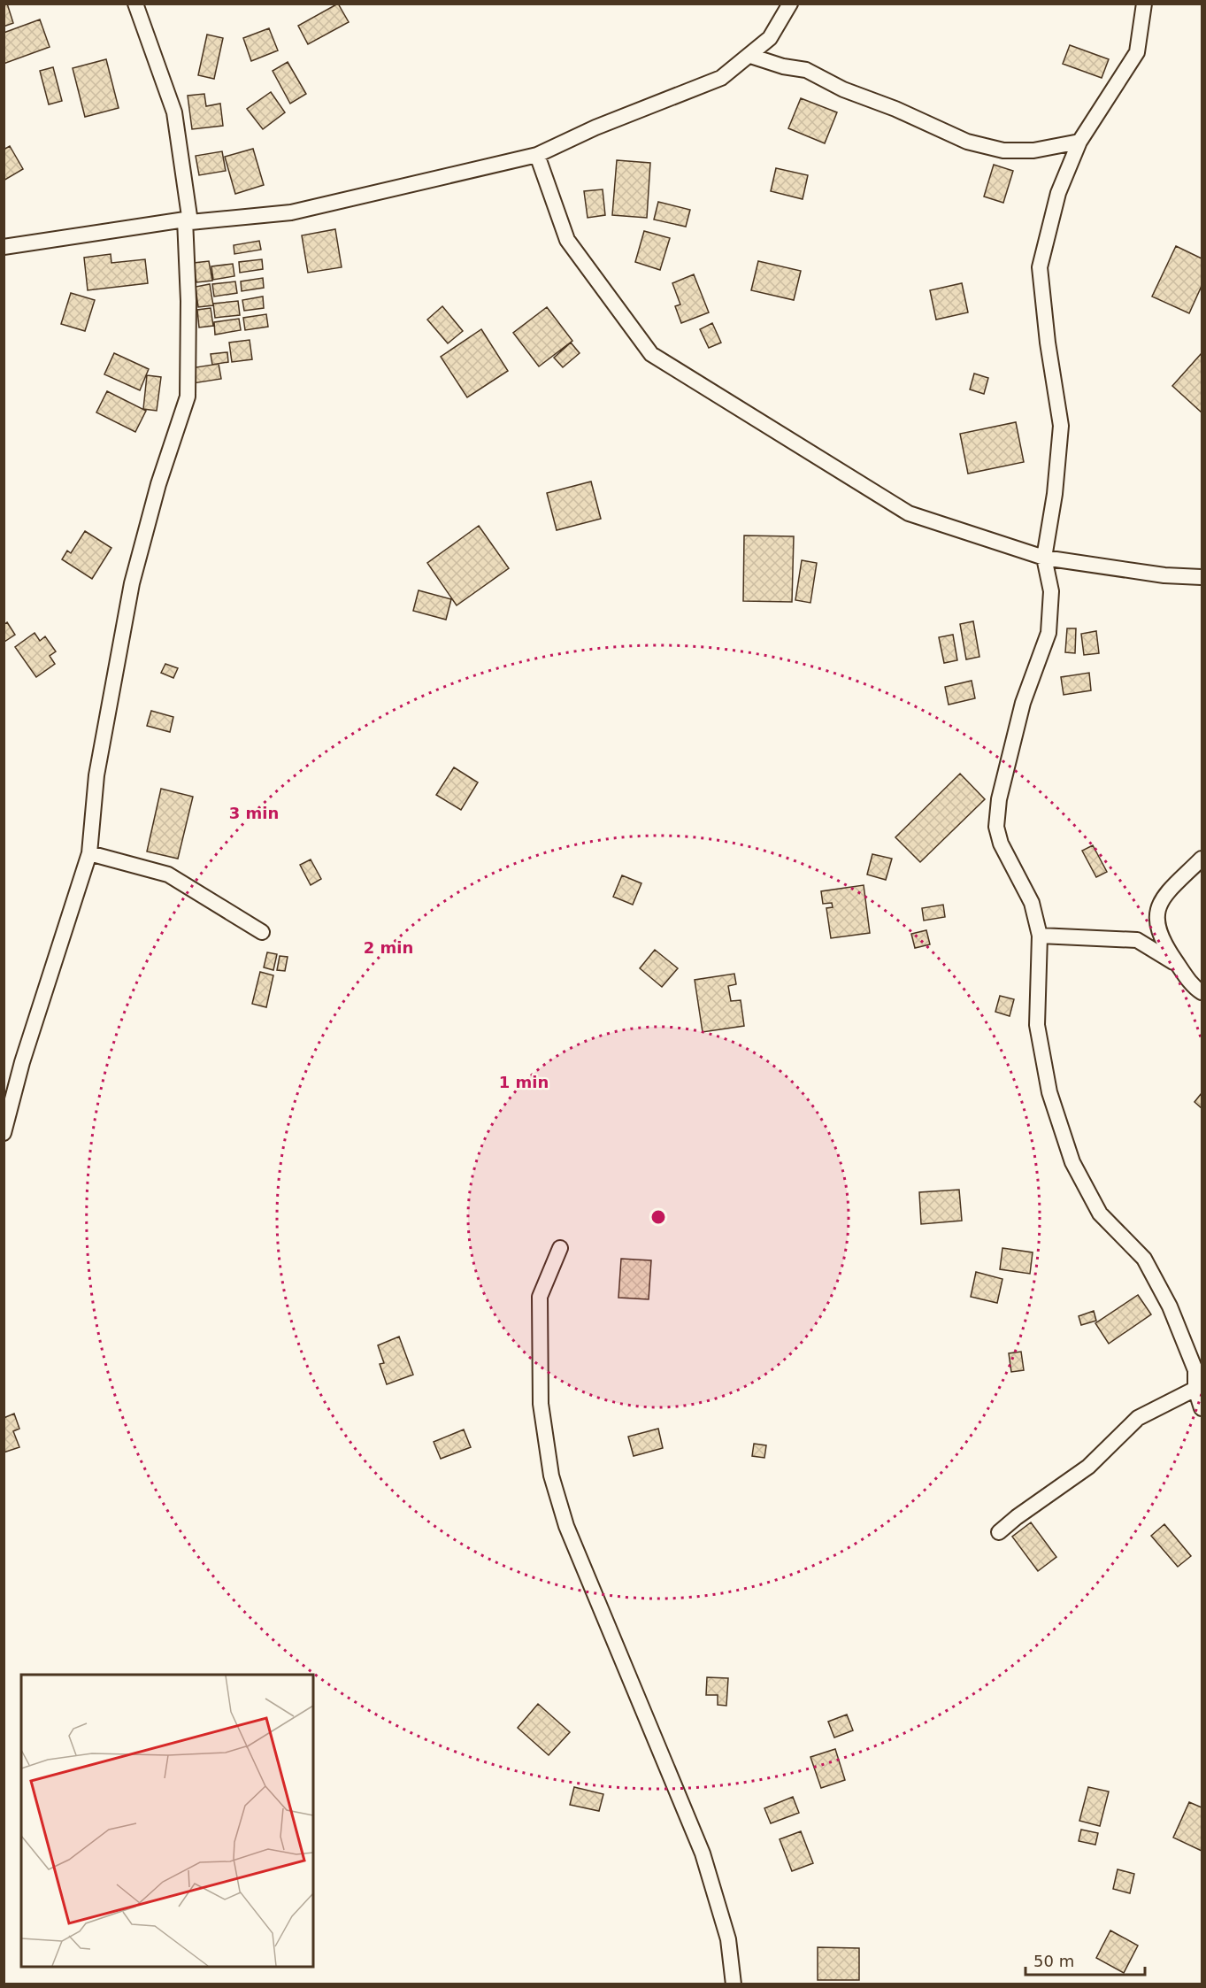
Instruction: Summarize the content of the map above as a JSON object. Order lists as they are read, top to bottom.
{
  "scale_bar": "50 m",
  "rings": ["3 min", "2 min", "1 min"]
}
